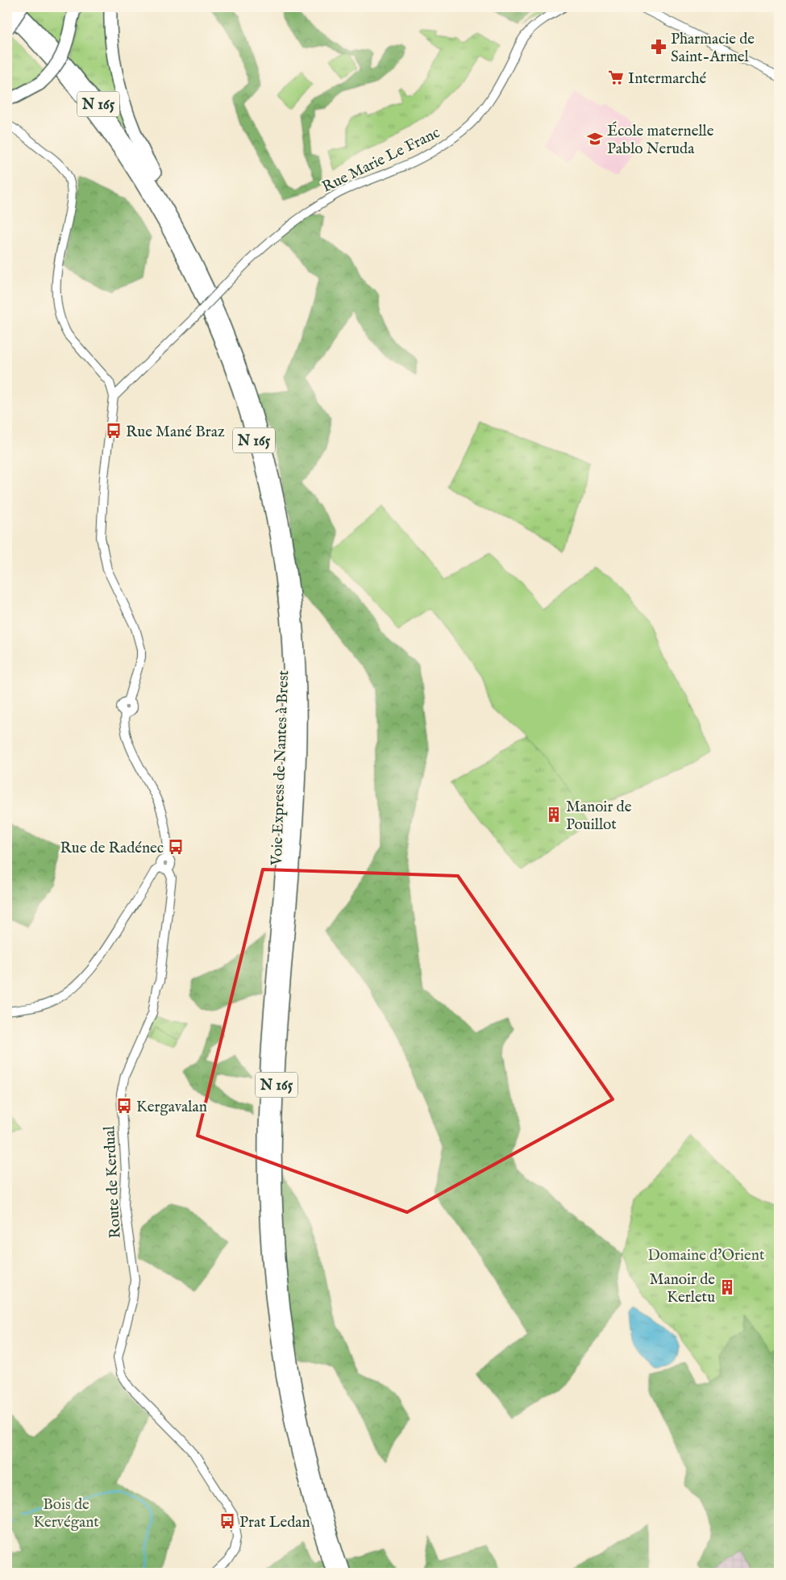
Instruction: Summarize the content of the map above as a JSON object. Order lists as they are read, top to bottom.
{
  "streets": {
    "highway": ["N 165", "Voie Express de Nantes à Brest"],
    "street": ["Rue Marie Le Franc", "Route de Kerdual"]
  },
  "parks": ["Domaine d'Orient", "Bois de Kervégant"],
  "places": {
    "pharmacy": ["Pharmacie de Saint-Armel"],
    "supermarket": ["Intermarché"],
    "school or university": ["École maternelle Pablo Neruda"],
    "bus stop": [
      "Rue Mané Braz",
      "Rue de Radénec",
      "Kergavalan",
      "Prat Ledan"
    ],
    "building": ["Manoir de Pouillot", "Manoir de Kerletu"]
  }
}
